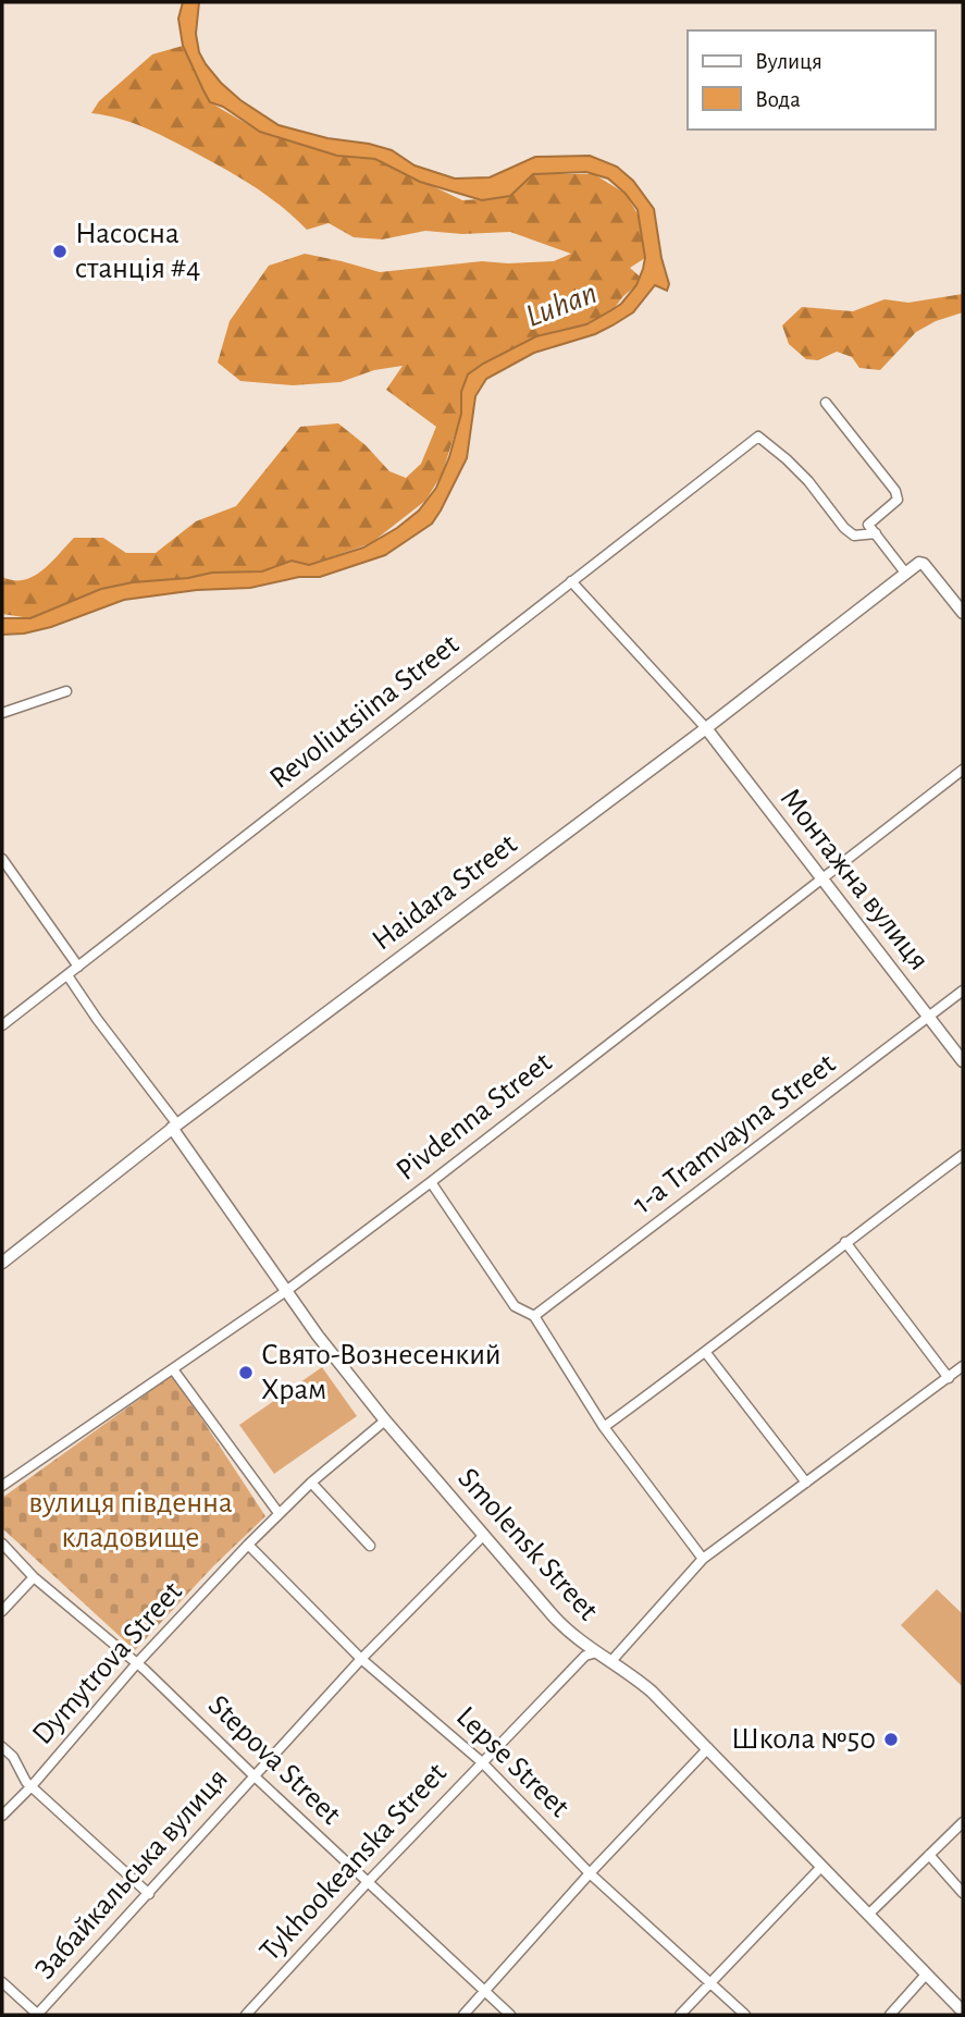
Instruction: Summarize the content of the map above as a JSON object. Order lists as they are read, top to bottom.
{
  "streets": {
    "street": [
      "Revoliutsiina Street",
      "Монтажна вулиця",
      "Haidara Street",
      "Pivdenna Street",
      "1-a Tramvayna Street",
      "Smolensk Street",
      "Dymytrova Street",
      "Stepova Street",
      "Lepse Street",
      "Tykhookeanska Street",
      "Забайкальська вулиця"
    ]
  },
  "crossings": [
    ["Монтажна вулиця", "Haidara Street"],
    ["Монтажна вулиця", "Pivdenna Street"],
    ["Монтажна вулиця", "1-a Tramvayna Street"],
    ["Haidara Street", "Smolensk Street"],
    ["Pivdenna Street", "Smolensk Street"],
    ["Smolensk Street", "Dymytrova Street"],
    ["Smolensk Street", "Tykhookeanska Street"],
    ["Smolensk Street", "Забайкальська вулиця"],
    ["Dymytrova Street", "Stepova Street"],
    ["Dymytrova Street", "Lepse Street"],
    ["Stepova Street", "Tykhookeanska Street"],
    ["Stepova Street", "Забайкальська вулиця"],
    ["Lepse Street", "Tykhookeanska Street"],
    ["Lepse Street", "Забайкальська вулиця"]
  ],
  "water": ["Luhan"],
  "parks": ["вулиця південна кладовище"],
  "places": ["Насосна станція #4", "Свято-Вознесенкий Храм", "Школа №50"],
  "legend": ["Вулиця", "Вода"]
}
